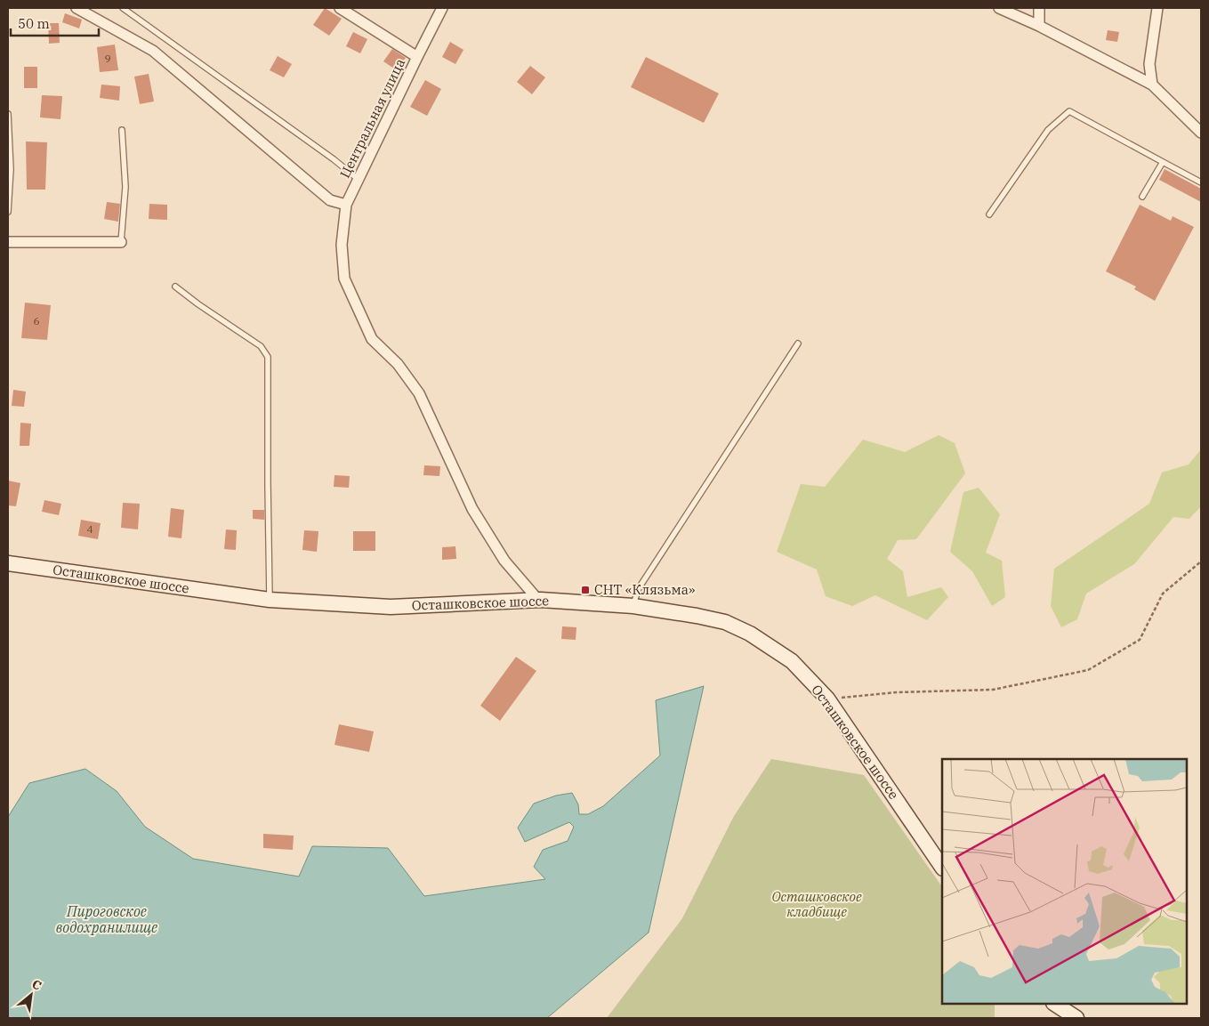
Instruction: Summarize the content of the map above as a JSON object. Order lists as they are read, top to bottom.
{
  "streets": {
    "street": ["Центральная улица", "Осташковское шоссе"]
  },
  "crossings": [
    ["Центральная улица", "Осташковское шоссе"]
  ],
  "water": ["Пироговское водохранилище"],
  "parks": ["Осташковское кладбище"],
  "places": {
    "transit": ["СНТ «Клязьма»"]
  },
  "house_numbers": ["9", "6", "4"],
  "scale_bar": "50 m",
  "north": "top right"
}
